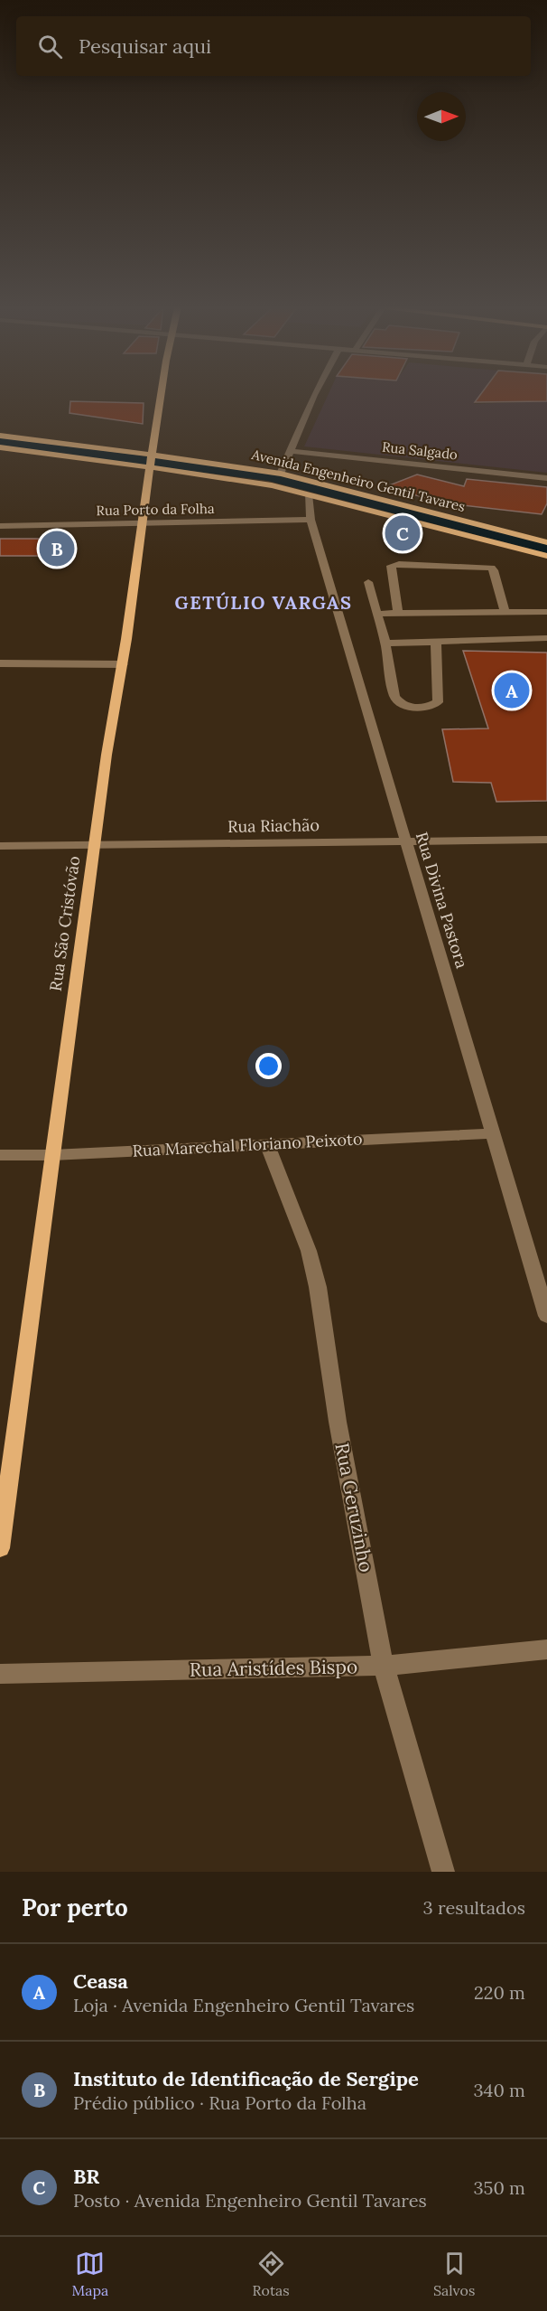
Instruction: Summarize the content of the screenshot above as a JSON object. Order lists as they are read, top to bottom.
{
  "streets": {
    "main road": ["Avenida Engenheiro Gentil Tavares", "Rua São Cristóvão"],
    "street": [
      "Rua Salgado",
      "Rua Porto da Folha",
      "Rua Riachão",
      "Rua Divina Pastora",
      "Rua Marechal Floriano Peixoto",
      "Rua Geruzinho",
      "Rua Aristídes Bispo"
    ]
  },
  "crossings": [
    ["Avenida Engenheiro Gentil Tavares", "Rua Divina Pastora"],
    ["Avenida Engenheiro Gentil Tavares", "Rua São Cristóvão"],
    ["Rua Porto da Folha", "Rua Divina Pastora"],
    ["Rua Porto da Folha", "Rua São Cristóvão"],
    ["Rua Riachão", "Rua Divina Pastora"],
    ["Rua Riachão", "Rua São Cristóvão"],
    ["Rua Divina Pastora", "Rua Marechal Floriano Peixoto"],
    ["Rua São Cristóvão", "Rua Marechal Floriano Peixoto"],
    ["Rua Marechal Floriano Peixoto", "Rua Geruzinho"],
    ["Rua Geruzinho", "Rua Aristídes Bispo"]
  ],
  "districts": ["GETÚLIO VARGAS"],
  "north": "right",
  "page": {
    "search": "Pesquisar aqui",
    "pins": ["C", "B", "A"],
    "heading": ["Por perto", "3 resultados"],
    "list": [
      {
        "mark": "A",
        "name": "Ceasa",
        "note": "Loja · Avenida Engenheiro Gentil Tavares",
        "value": "220 m"
      },
      {
        "mark": "B",
        "name": "Instituto de Identificação de Sergipe",
        "note": "Prédio público · Rua Porto da Folha",
        "value": "340 m"
      },
      {
        "mark": "C",
        "name": "BR",
        "note": "Posto · Avenida Engenheiro Gentil Tavares",
        "value": "350 m"
      }
    ],
    "nav": ["Mapa", "Rotas", "Salvos"]
  }
}
